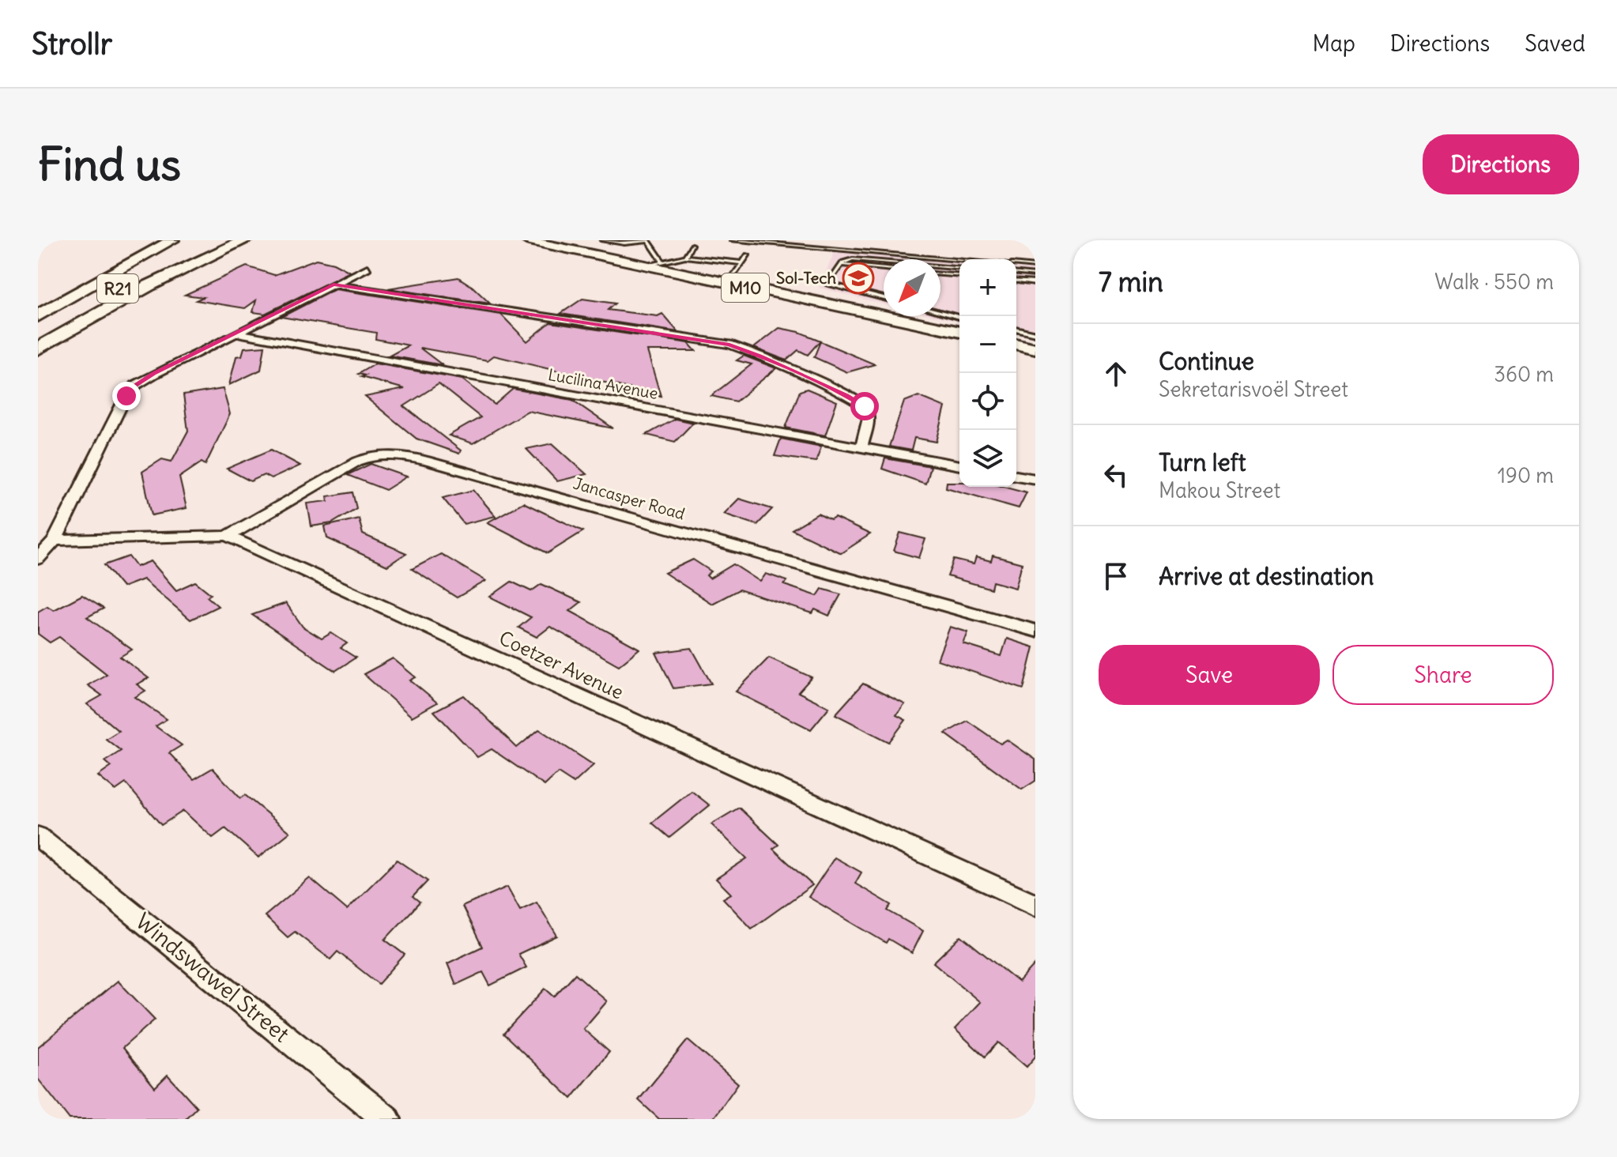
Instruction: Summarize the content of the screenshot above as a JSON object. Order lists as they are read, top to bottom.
{
  "streets": {
    "highway": ["R21"],
    "main road": ["M10"],
    "street": [
      "Lucilina Avenue",
      "Jancasper Road",
      "Coetzer Avenue",
      "Windswawel Street"
    ]
  },
  "crossings": [
    ["Jancasper Road", "Coetzer Avenue"]
  ],
  "places": {
    "school or university": ["Sol-Tech"]
  },
  "north": "bottom left",
  "page": {
    "header": "Strollr",
    "nav": ["Map", "Directions", "Saved"],
    "buttons": [
      "Directions",
      ["Save", "Share"]
    ],
    "title": "Find us",
    "heading": ["7 min", "Walk · 550 m"],
    "map_buttons": ["+", "−"],
    "list": [
      ["Continue", "Sekretarisvoël Street", "360 m"],
      ["Turn left", "Makou Street", "190 m"],
      "Arrive at destination"
    ]
  }
}
